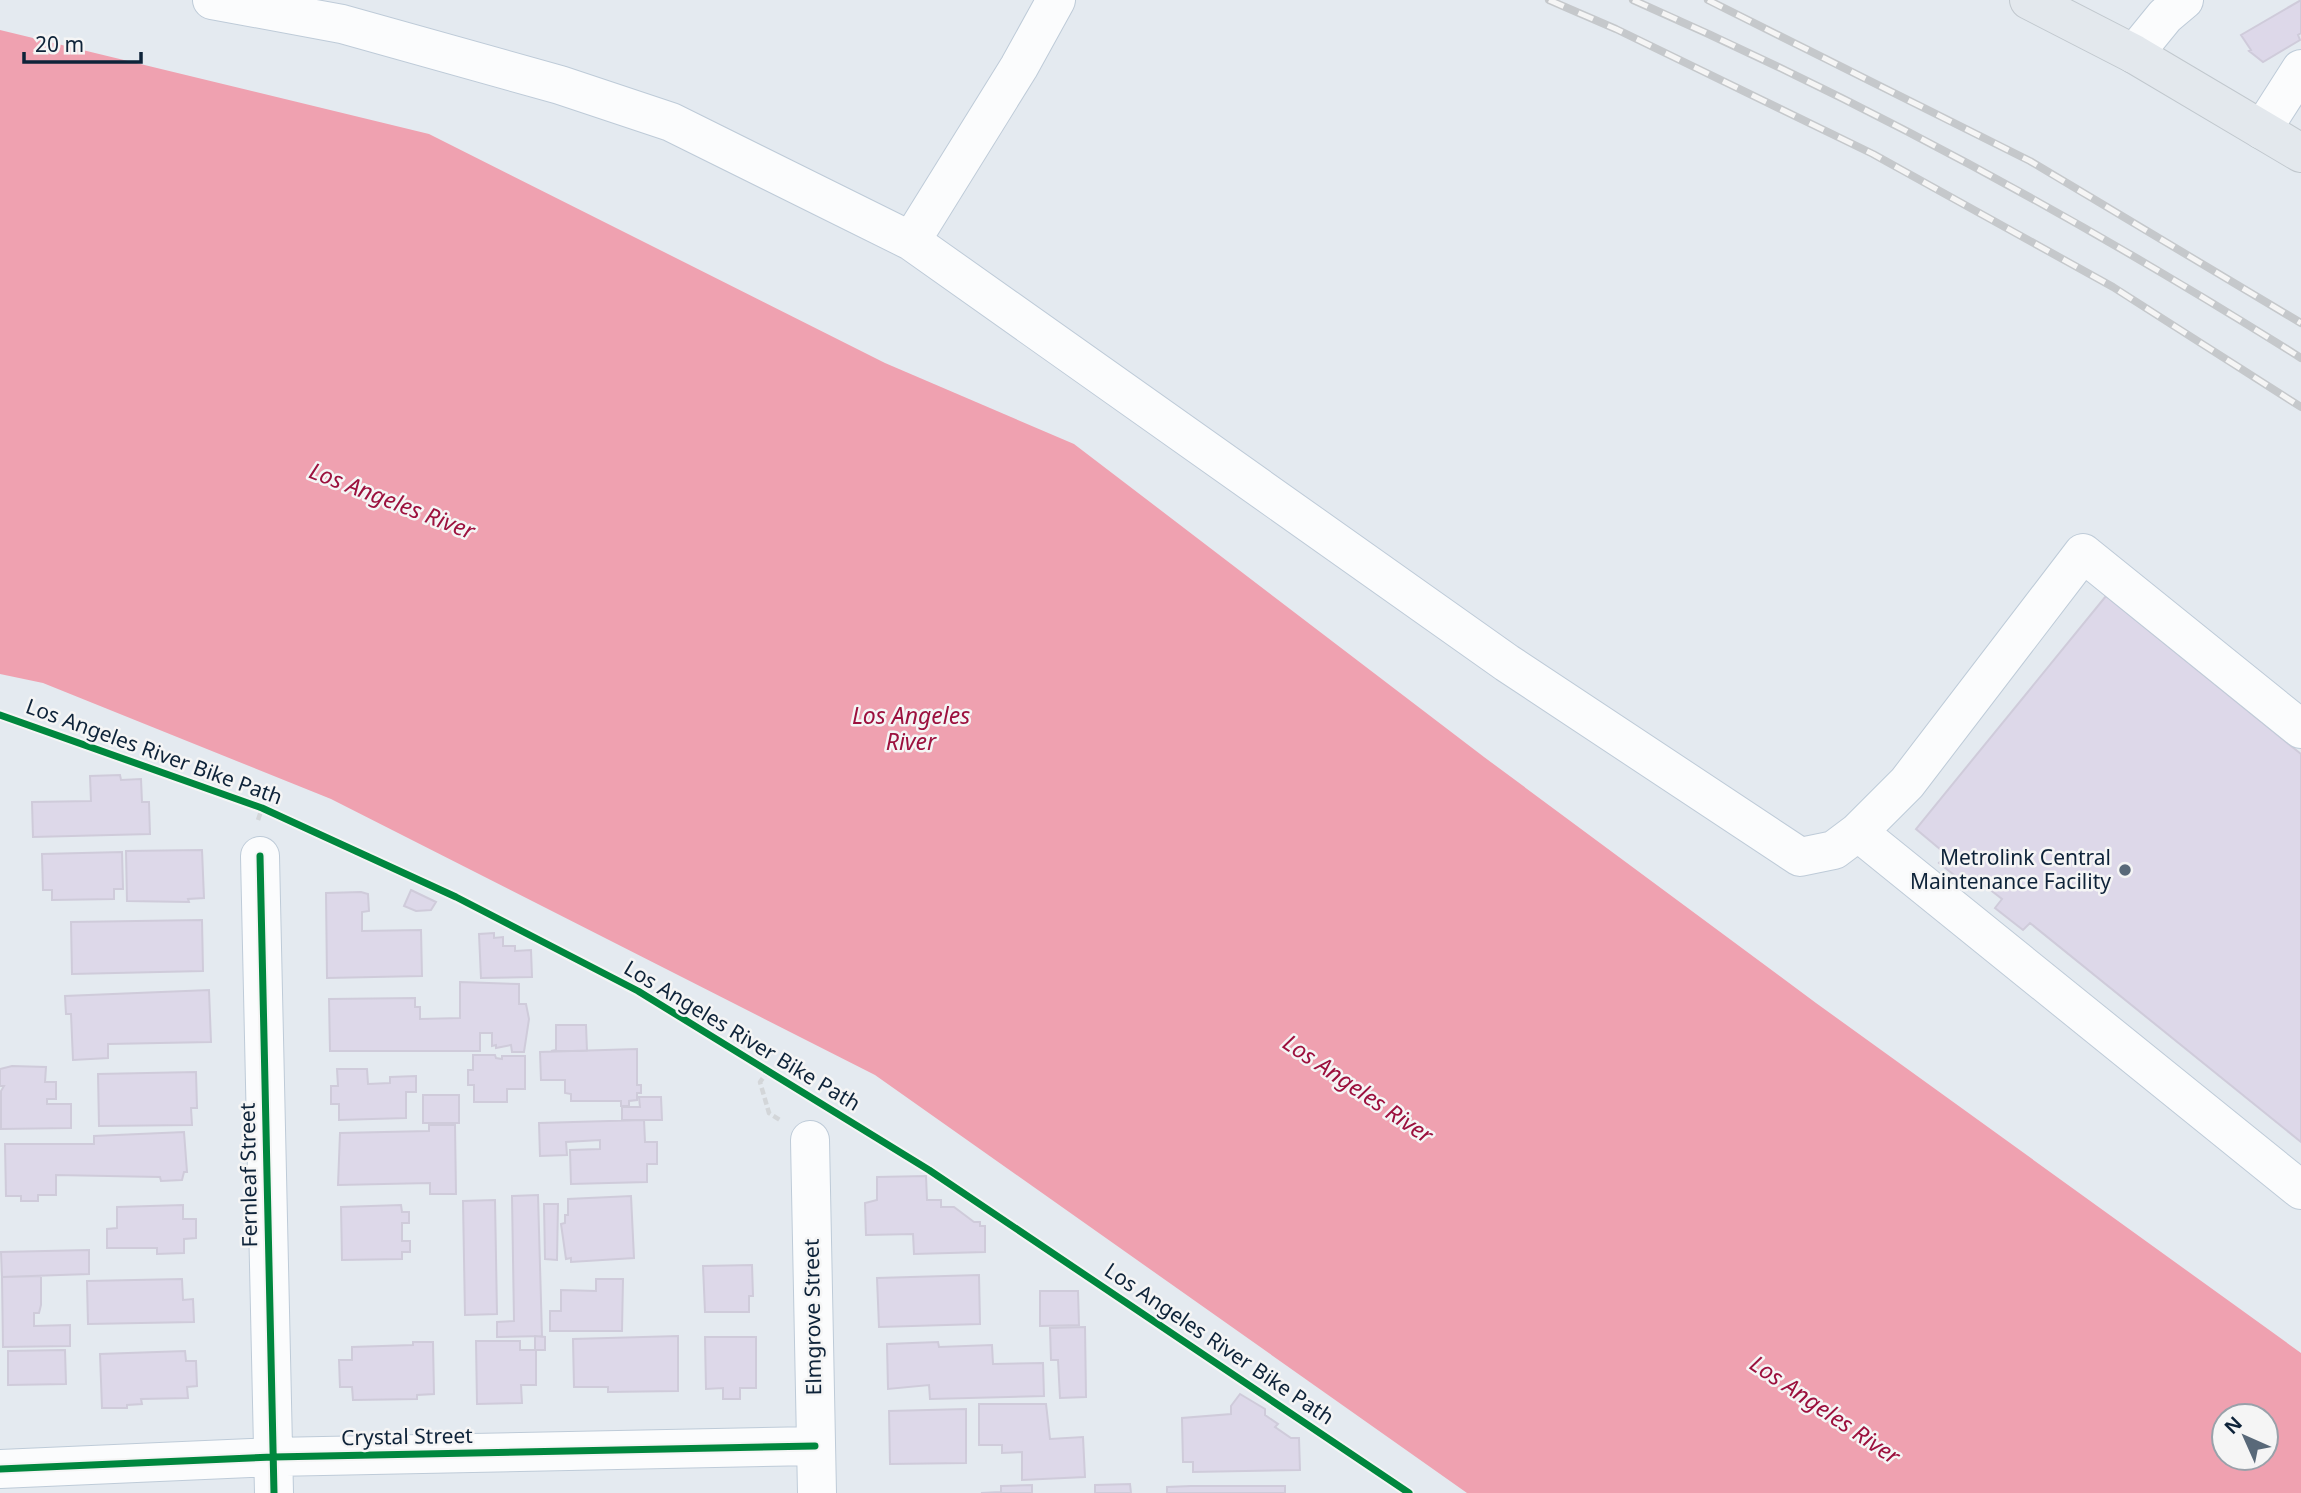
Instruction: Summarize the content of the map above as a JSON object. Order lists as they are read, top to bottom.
{
  "streets": {
    "street": ["Fernleaf Street", "Elmgrove Street", "Crystal Street"],
    "cycle path": ["Los Angeles River Bike Path"]
  },
  "crossings": [
    ["Fernleaf Street", "Crystal Street"],
    ["Elmgrove Street", "Crystal Street"]
  ],
  "water": ["Los Angeles River"],
  "places": ["Metrolink Central Maintenance Facility"],
  "scale_bar": "20 m",
  "north": "top left"
}
